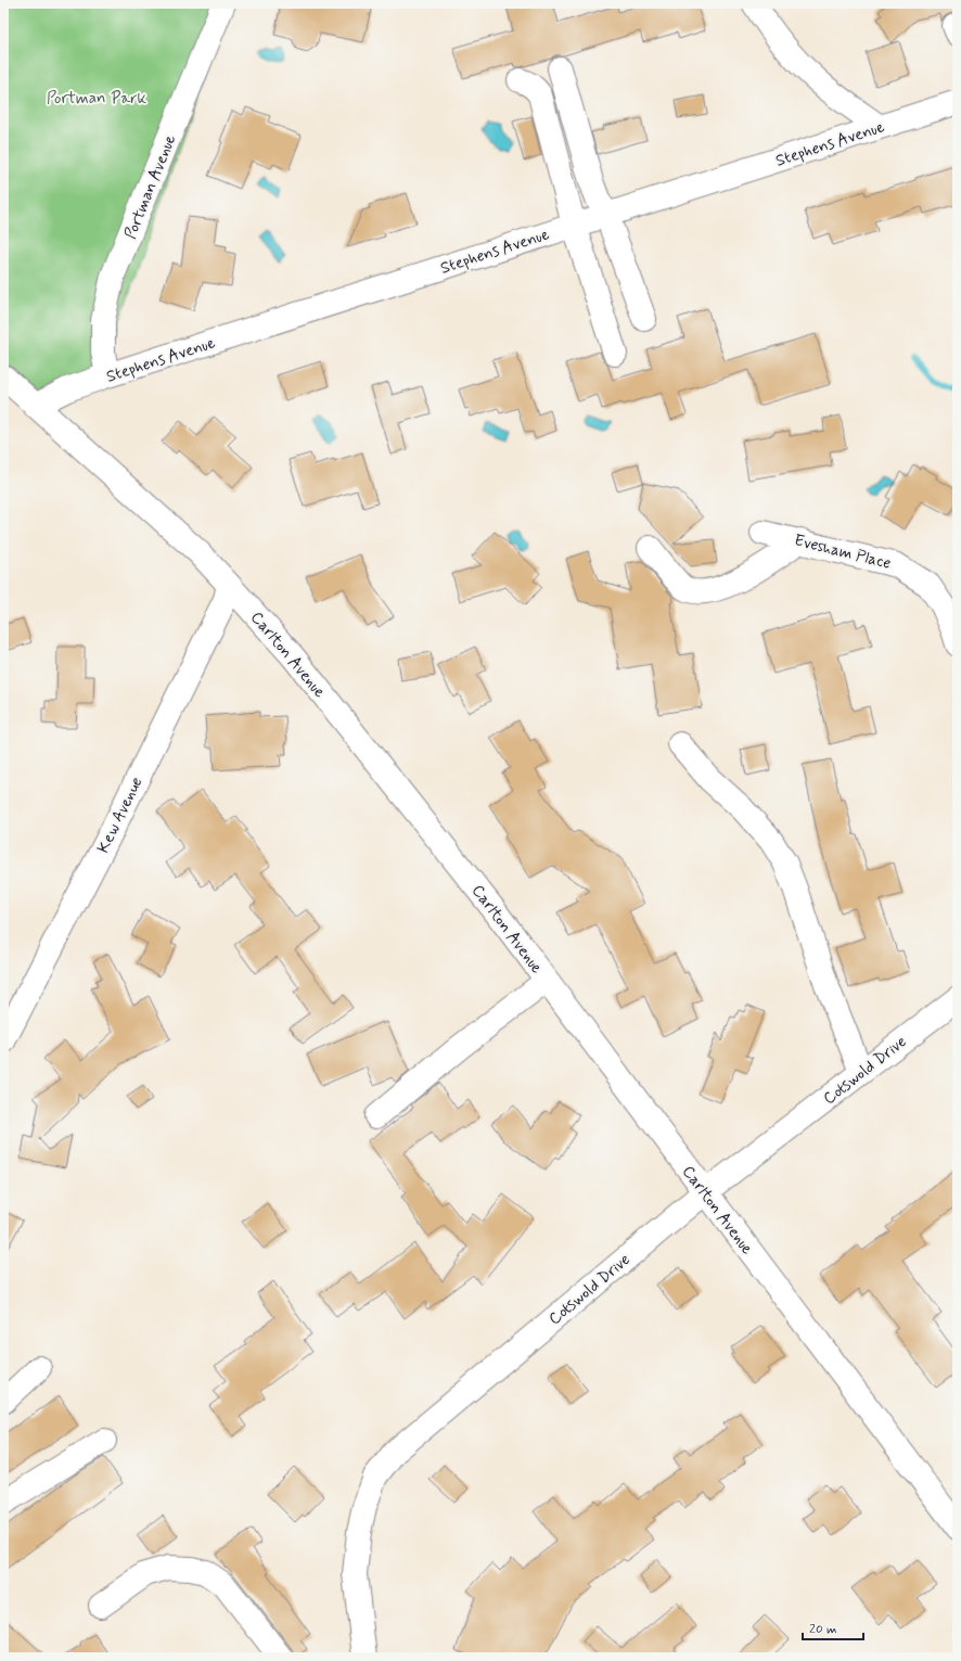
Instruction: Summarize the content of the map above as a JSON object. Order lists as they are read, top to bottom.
{
  "streets": {
    "street": [
      "Stephens Avenue",
      "Portman Avenue",
      "Evesham Place",
      "Carlton Avenue",
      "Kew Avenue",
      "Cotswold Drive"
    ]
  },
  "crossings": [
    ["Stephens Avenue", "Portman Avenue"],
    ["Stephens Avenue", "Carlton Avenue"],
    ["Carlton Avenue", "Kew Avenue"],
    ["Carlton Avenue", "Cotswold Drive"]
  ],
  "parks": ["Portman Park"],
  "scale_bar": "20 m"
}
